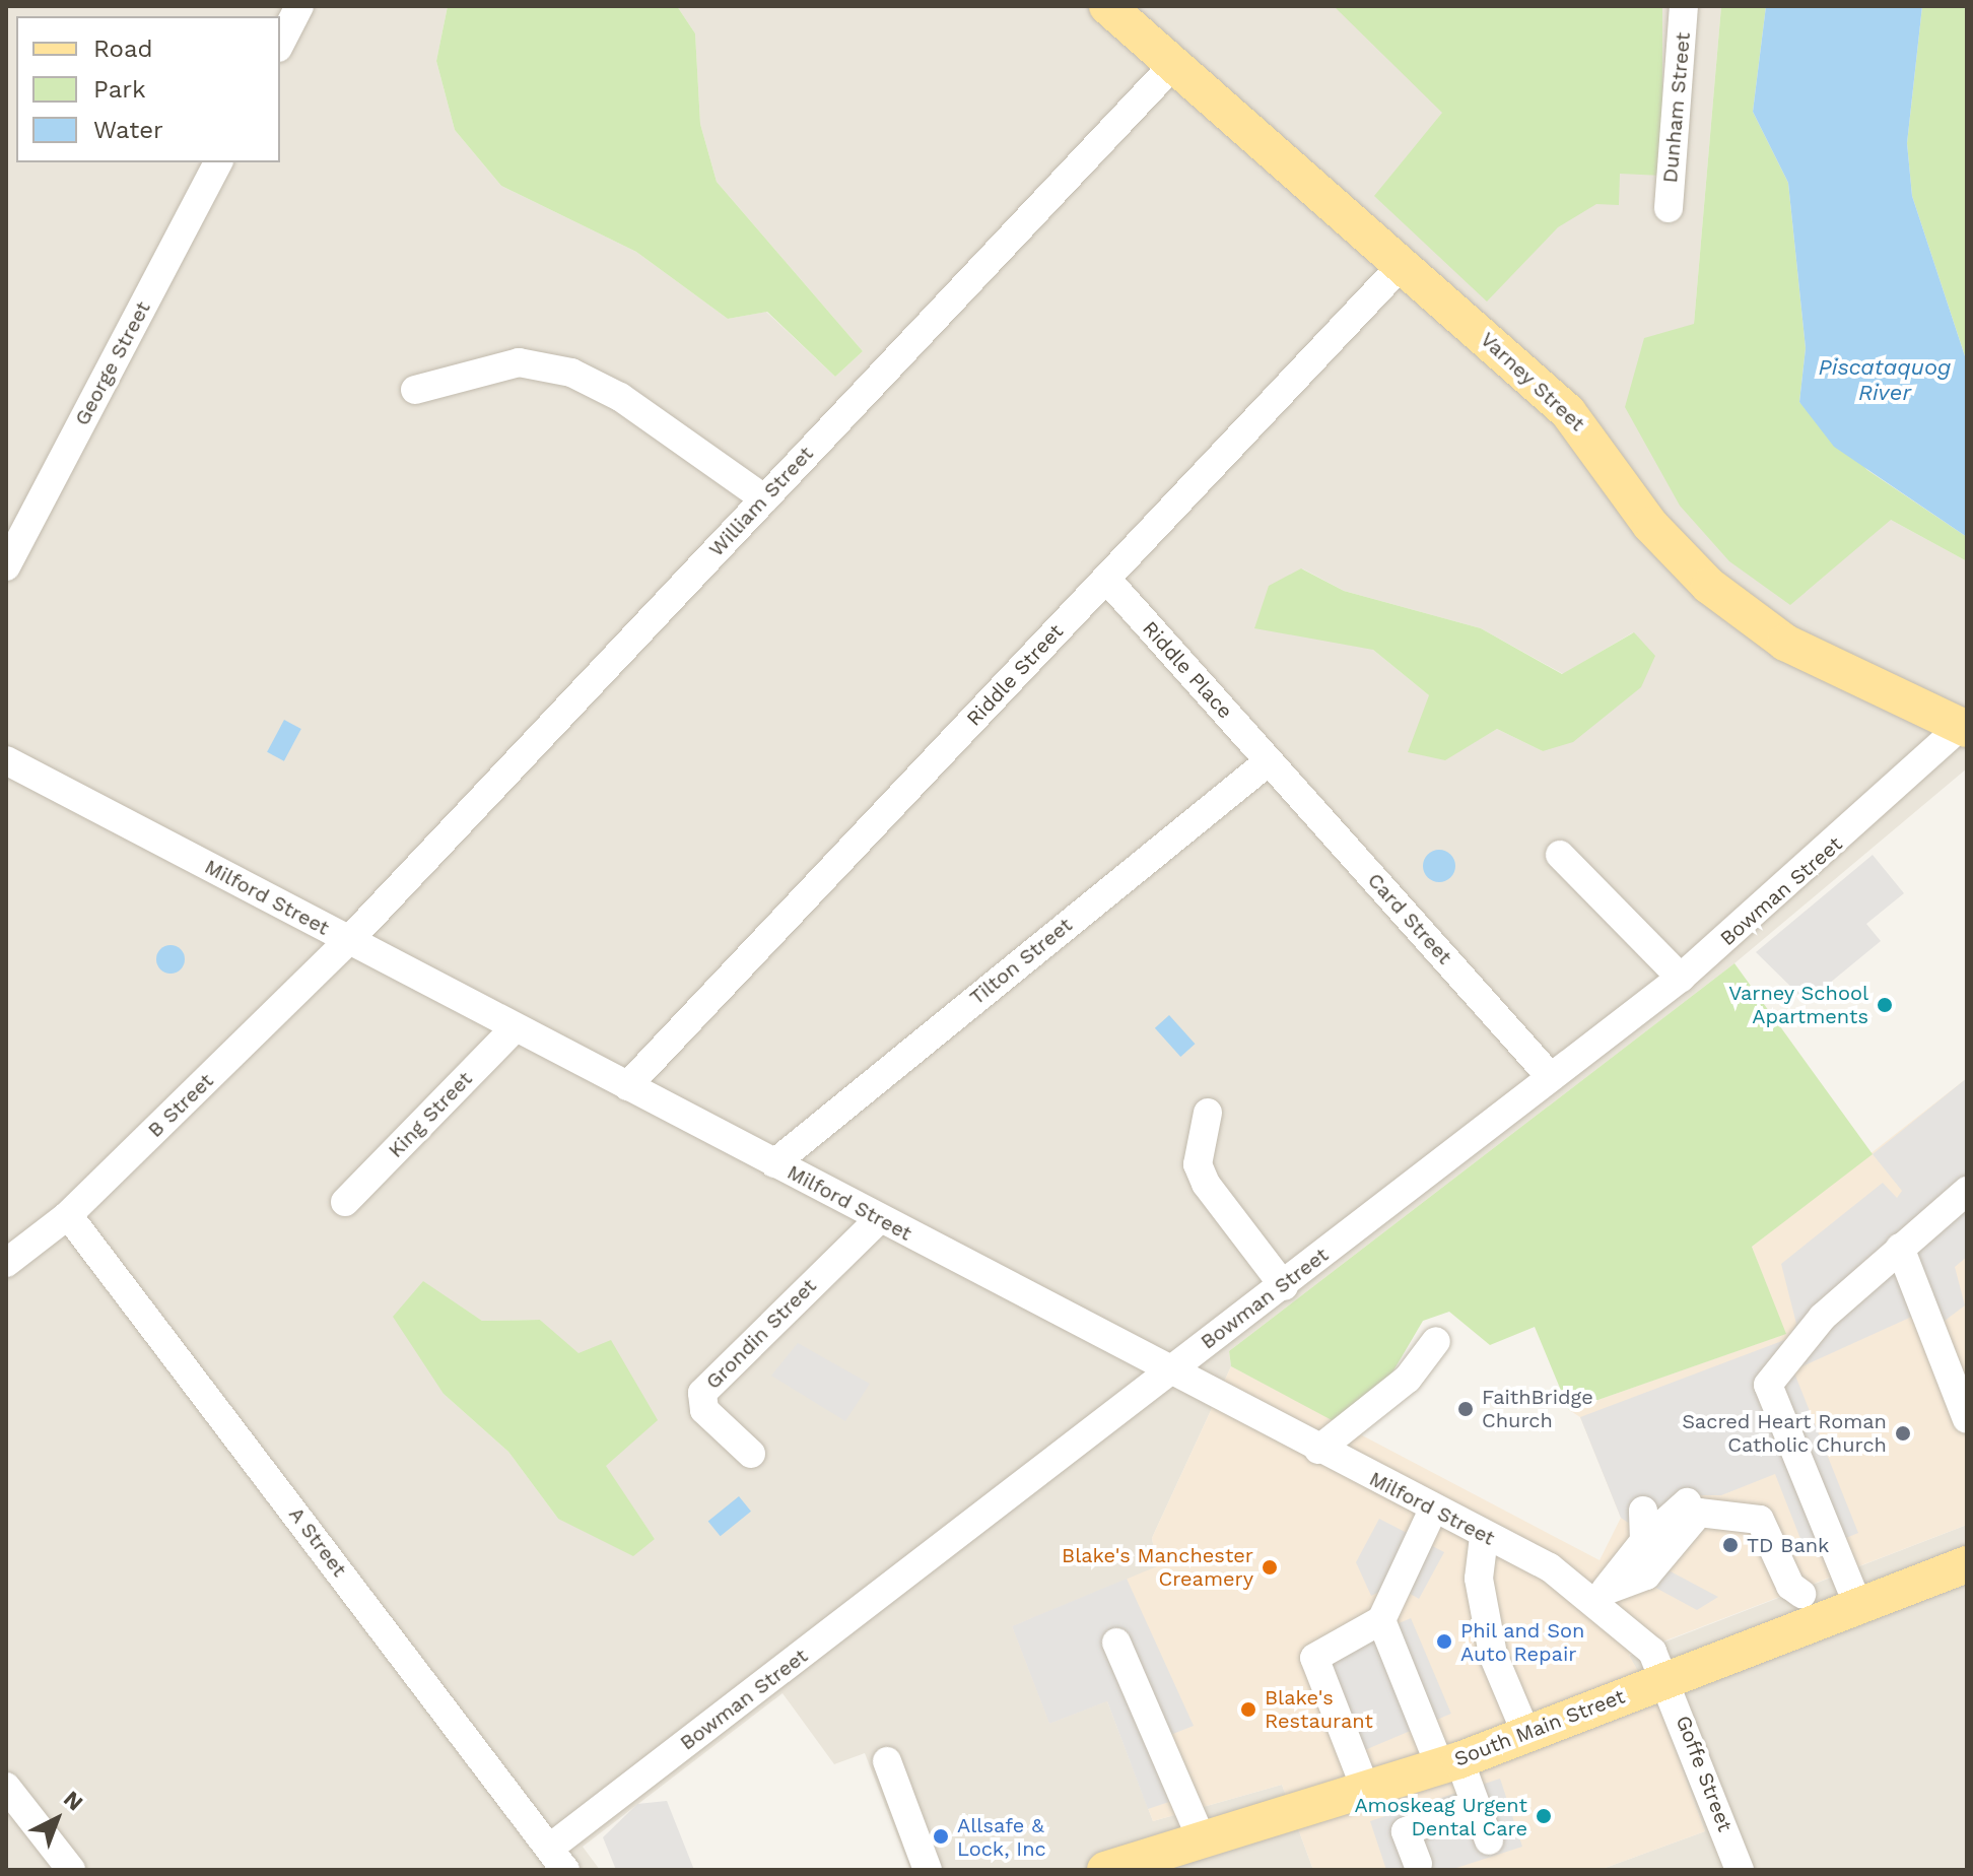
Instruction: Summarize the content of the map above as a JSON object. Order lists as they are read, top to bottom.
{
  "streets": {
    "main road": ["Varney Street", "South Main Street"],
    "street": [
      "Dunham Street",
      "George Street",
      "William Street",
      "Riddle Place",
      "Riddle Street",
      "Bowman Street",
      "Milford Street",
      "Card Street",
      "Tilton Street",
      "B Street",
      "King Street",
      "Grondin Street",
      "A Street",
      "Goffe Street"
    ]
  },
  "crossings": [
    ["Varney Street", "William Street"],
    ["Varney Street", "Riddle Street"],
    ["Varney Street", "Bowman Street"],
    ["William Street", "Milford Street"],
    ["William Street", "B Street"],
    ["Riddle Place", "Riddle Street"],
    ["Riddle Place", "Card Street"],
    ["Riddle Place", "Tilton Street"],
    ["Riddle Street", "Milford Street"],
    ["Bowman Street", "Milford Street"],
    ["Bowman Street", "Card Street"],
    ["Bowman Street", "A Street"],
    ["Milford Street", "Tilton Street"],
    ["Milford Street", "B Street"],
    ["Milford Street", "King Street"],
    ["Milford Street", "Grondin Street"],
    ["Milford Street", "South Main Street"],
    ["Milford Street", "Goffe Street"],
    ["Card Street", "Tilton Street"],
    ["B Street", "A Street"],
    ["South Main Street", "Goffe Street"]
  ],
  "water": ["Piscataquog River"],
  "places": [
    "Varney School Apartments",
    "FaithBridge Church",
    "Sacred Heart Roman Catholic Church",
    "TD Bank",
    "Blake's Manchester Creamery",
    "Phil and Son Auto Repair",
    "Blake's Restaurant",
    "Amoskeag Urgent Dental Care",
    "Allsafe & Lock, Inc"
  ],
  "legend": ["Road", "Park", "Water"],
  "north": "top right"
}
